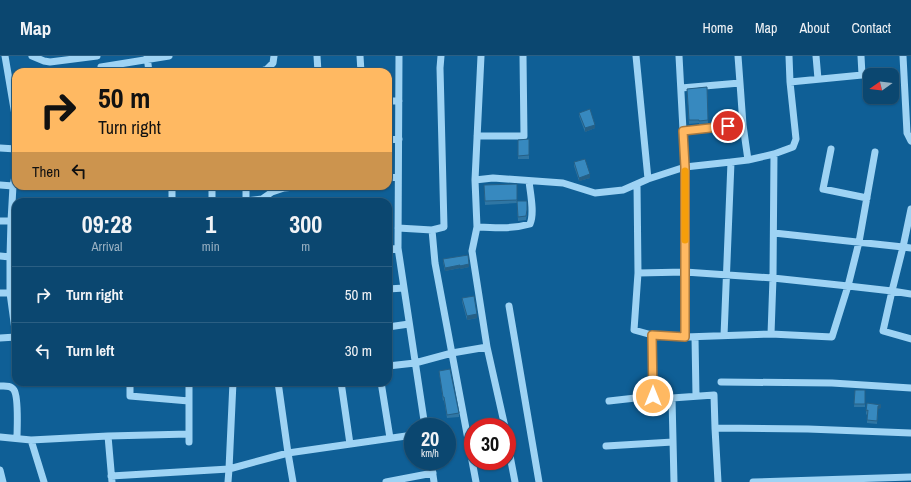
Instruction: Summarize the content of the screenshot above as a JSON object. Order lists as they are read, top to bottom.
{
  "north": "left",
  "page": {
    "header": "Map",
    "nav": [
      "Home",
      "Map",
      "About",
      "Contact"
    ],
    "turn": ["50 m", "Turn right"],
    "then": "Then",
    "eta": [
      "09:28",
      "Arrival",
      "1",
      "min",
      "300",
      "m"
    ],
    "list": [
      {
        "name": "Turn right",
        "value": "50 m"
      },
      {
        "name": "Turn left",
        "value": "30 m"
      }
    ],
    "speed": "20 km/h",
    "limit": "30"
  }
}
